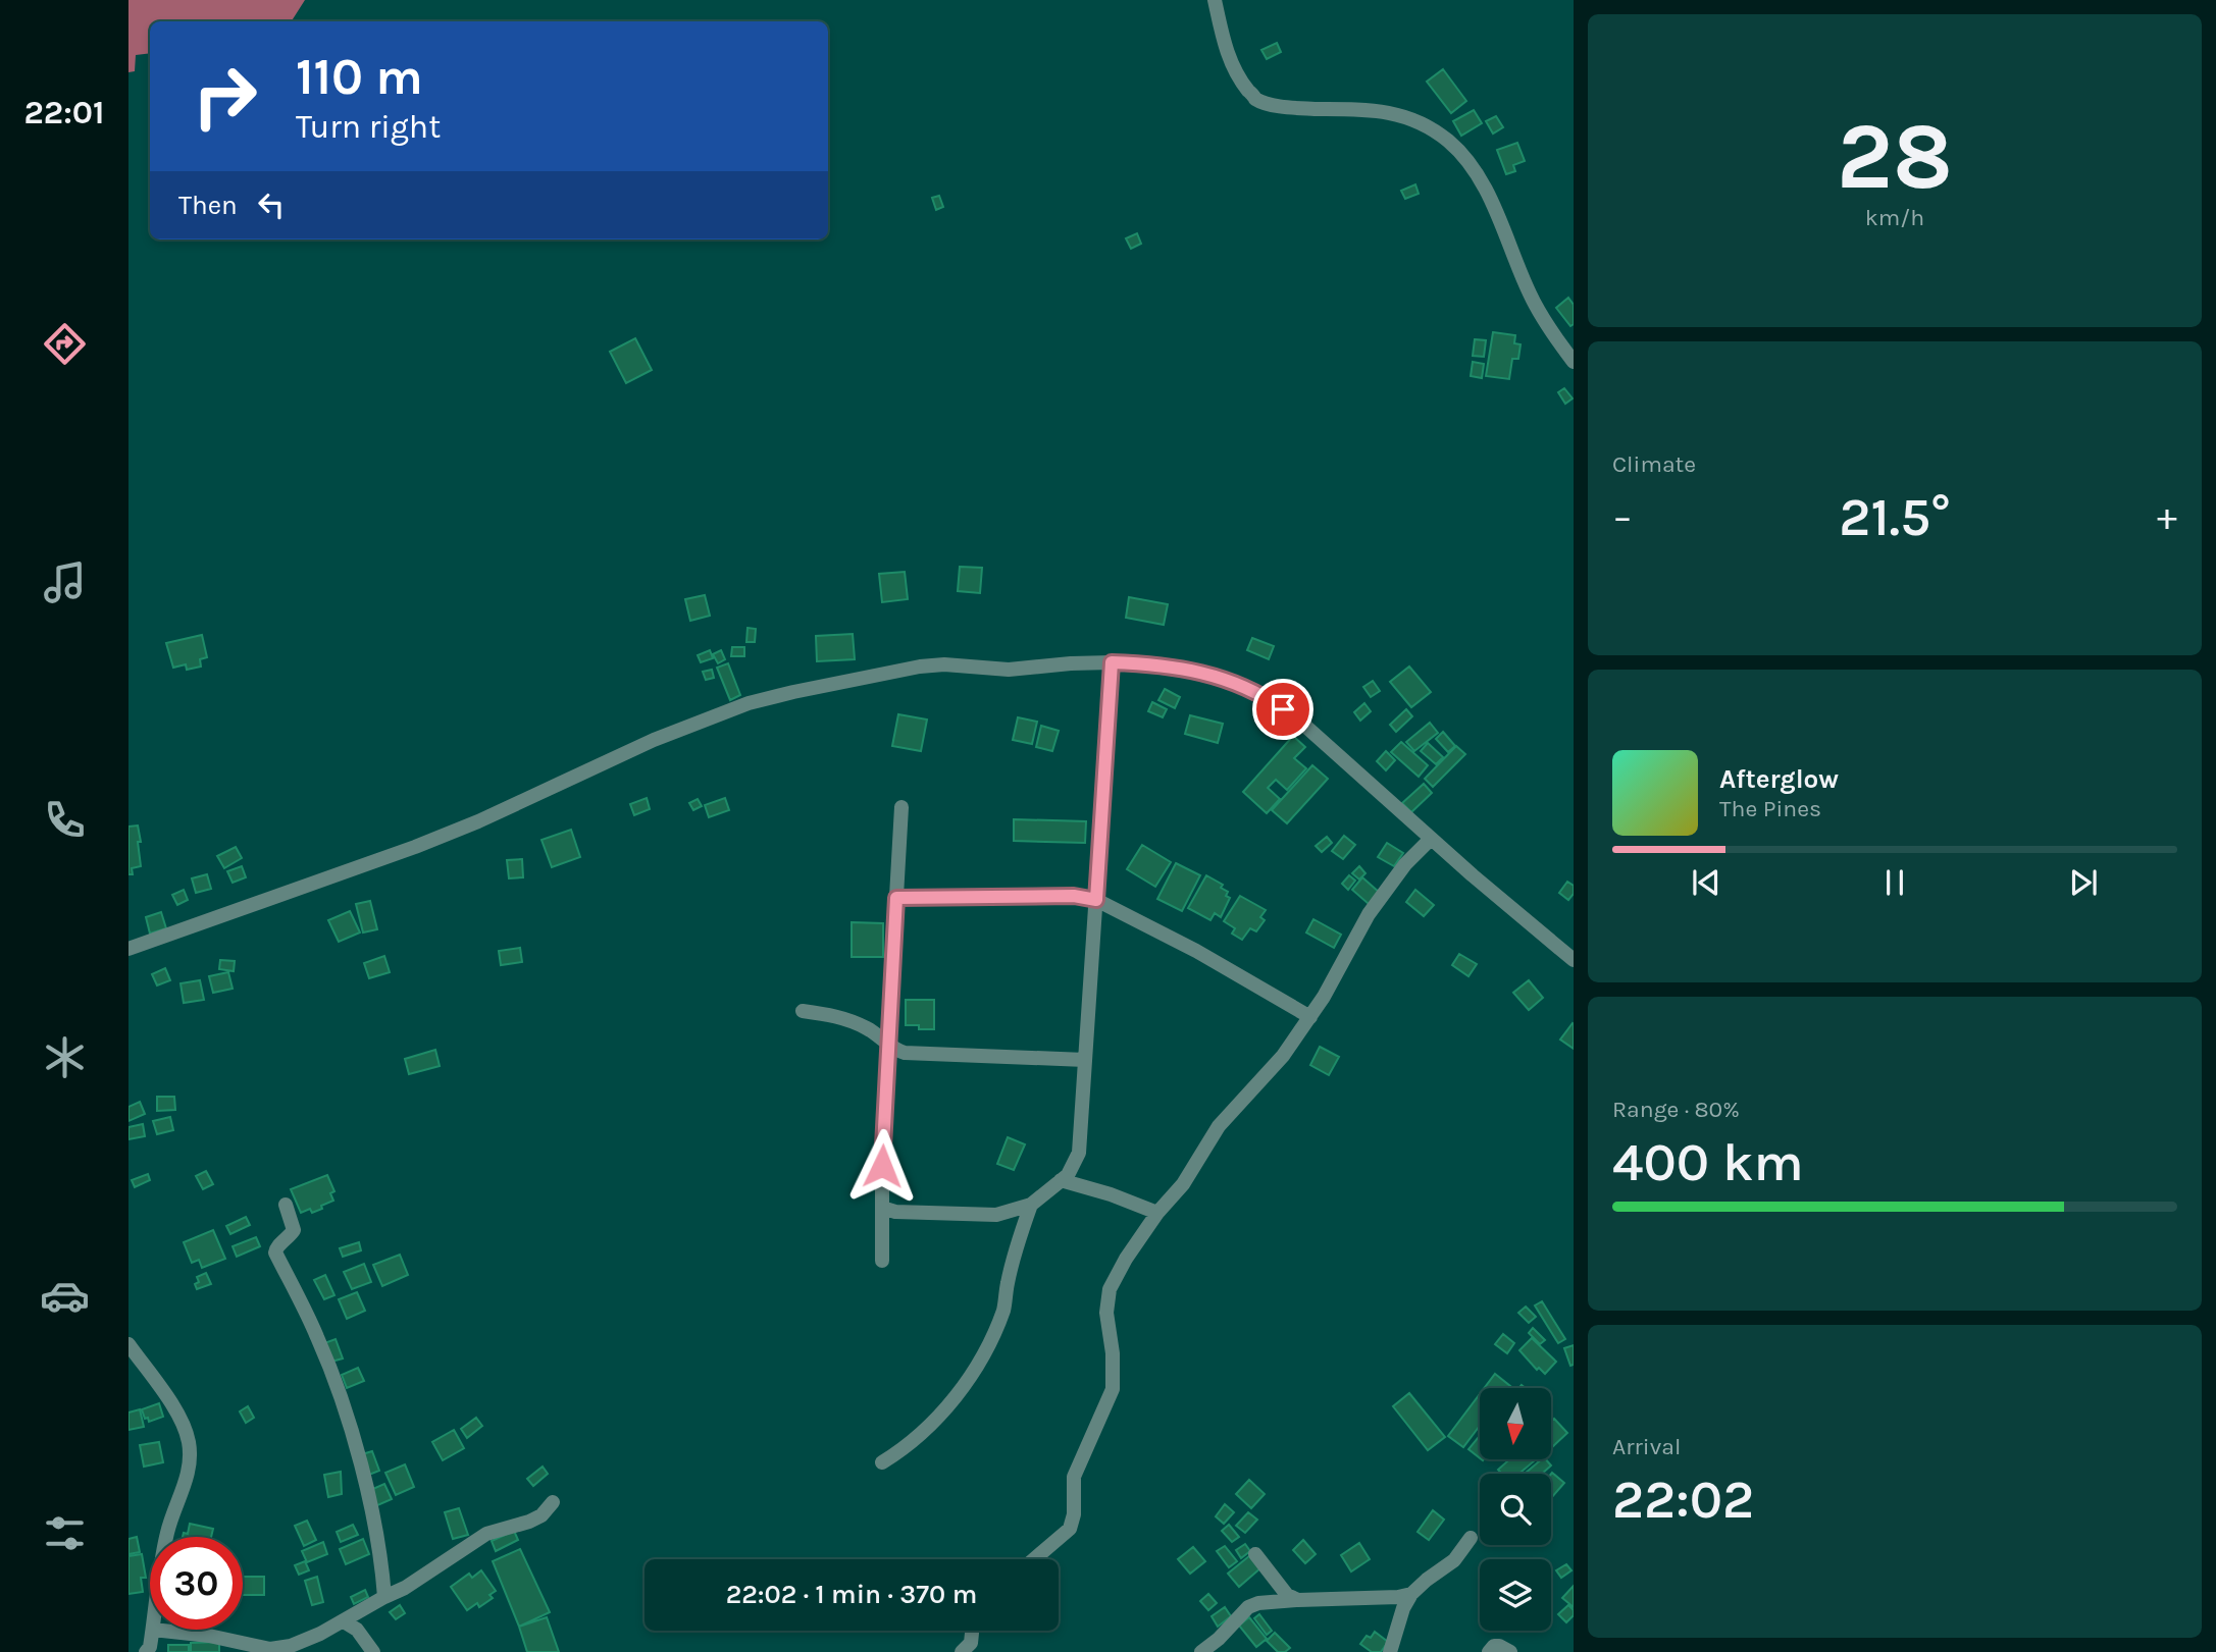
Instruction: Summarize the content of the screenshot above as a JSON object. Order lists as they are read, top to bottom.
{
  "north": "bottom",
  "page": {
    "tabs": "22:01",
    "tile": [
      ["28", "km/h"],
      "Climate",
      ["Range · 80%", "400 km"],
      ["Arrival", "22:02"]
    ],
    "turn": ["110 m", "Turn right"],
    "then": "Then",
    "heat": ["−", "21.5°", "+"],
    "song": ["Afterglow", "The Pines"],
    "limit": "30",
    "trip": "22:02 · 1 min · 370 m"
  }
}
